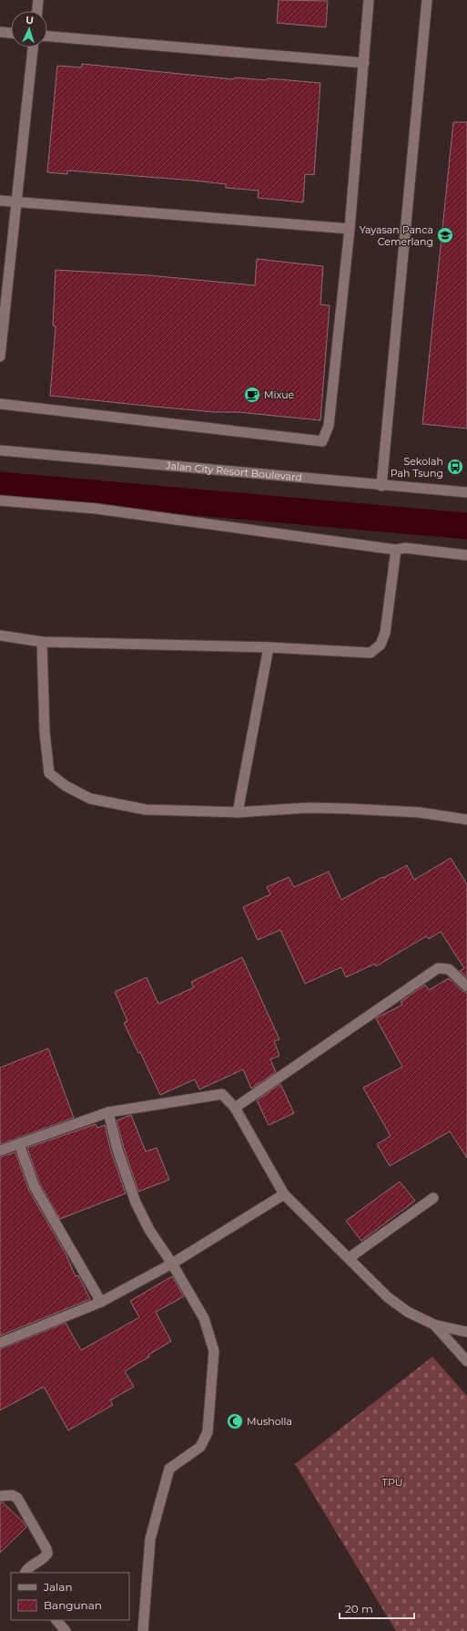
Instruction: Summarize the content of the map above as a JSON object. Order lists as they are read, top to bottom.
{
  "streets": {
    "street": ["Jalan City Resort Boulevard"]
  },
  "parks": ["TPU"],
  "places": {
    "school or university": ["Yayasan Panca Cemerlang"],
    "cafe": ["Mixue"],
    "bus stop": ["Sekolah Pah Tsung"],
    "mosque": ["Musholla"]
  },
  "legend": ["Jalan", "Bangunan"],
  "scale_bar": "20 m",
  "north": "top"
}
